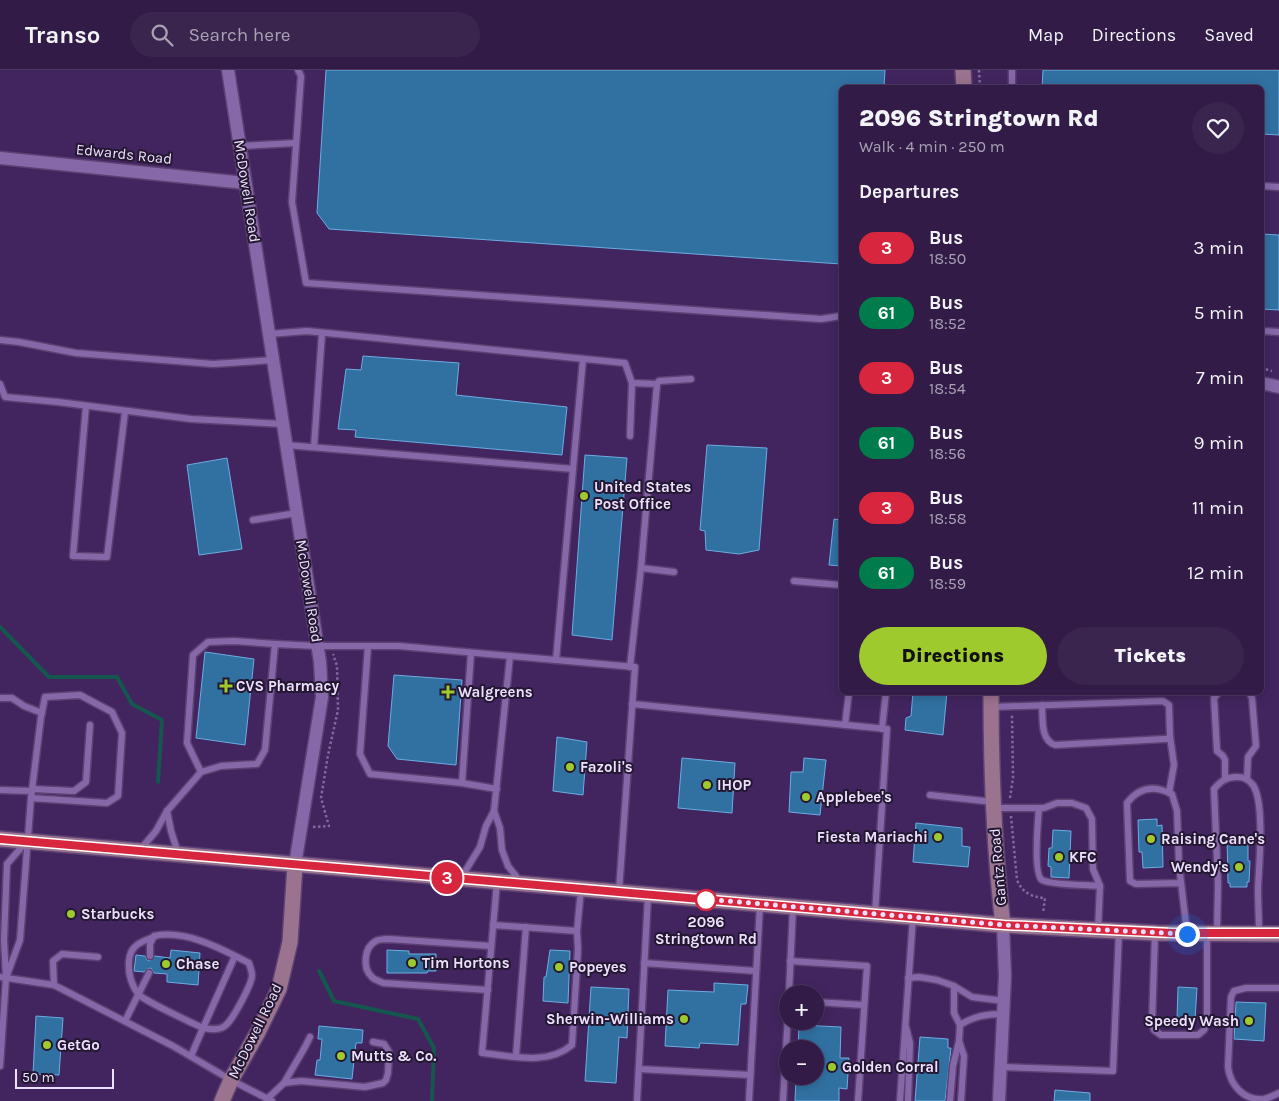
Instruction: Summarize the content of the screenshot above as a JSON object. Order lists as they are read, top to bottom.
{
  "streets": {
    "main road": ["McDowell Road", "Gantz Road"],
    "street": ["Edwards Road"]
  },
  "crossings": [
    ["Edwards Road", "McDowell Road"]
  ],
  "places": {
    "other": [
      "United States Post Office",
      "Fazoli's",
      "IHOP",
      "Applebee's",
      "Fiesta Mariachi",
      "Raising Cane's",
      "KFC",
      "Wendy's",
      "2096 Stringtown Rd",
      "Starbucks",
      "Tim Hortons",
      "Chase",
      "Popeyes",
      "Sherwin-Williams",
      "Speedy Wash",
      "GetGo",
      "Mutts & Co.",
      "Golden Corral"
    ],
    "health": ["CVS Pharmacy", "Walgreens"]
  },
  "lines": ["bus line 3"],
  "scale_bar": "50 m",
  "page": {
    "header": "Transo",
    "search": "Search here",
    "nav": ["Map", "Directions", "Saved"],
    "on_map": "3",
    "heading": [
      ["2096 Stringtown Rd", "Walk · 4 min · 250 m"],
      "Departures"
    ],
    "list": [
      {
        "mark": "3",
        "name": "Bus",
        "note": "18:50",
        "value": "3 min"
      },
      {
        "mark": "61",
        "name": "Bus",
        "note": "18:52",
        "value": "5 min"
      },
      {
        "mark": "3",
        "name": "Bus",
        "note": "18:54",
        "value": "7 min"
      },
      {
        "mark": "61",
        "name": "Bus",
        "note": "18:56",
        "value": "9 min"
      },
      {
        "mark": "3",
        "name": "Bus",
        "note": "18:58",
        "value": "11 min"
      },
      {
        "mark": "61",
        "name": "Bus",
        "note": "18:59",
        "value": "12 min"
      }
    ],
    "buttons": ["Directions", "Tickets"],
    "map_buttons": ["+", "−"],
    "scale": "50 m"
  }
}
